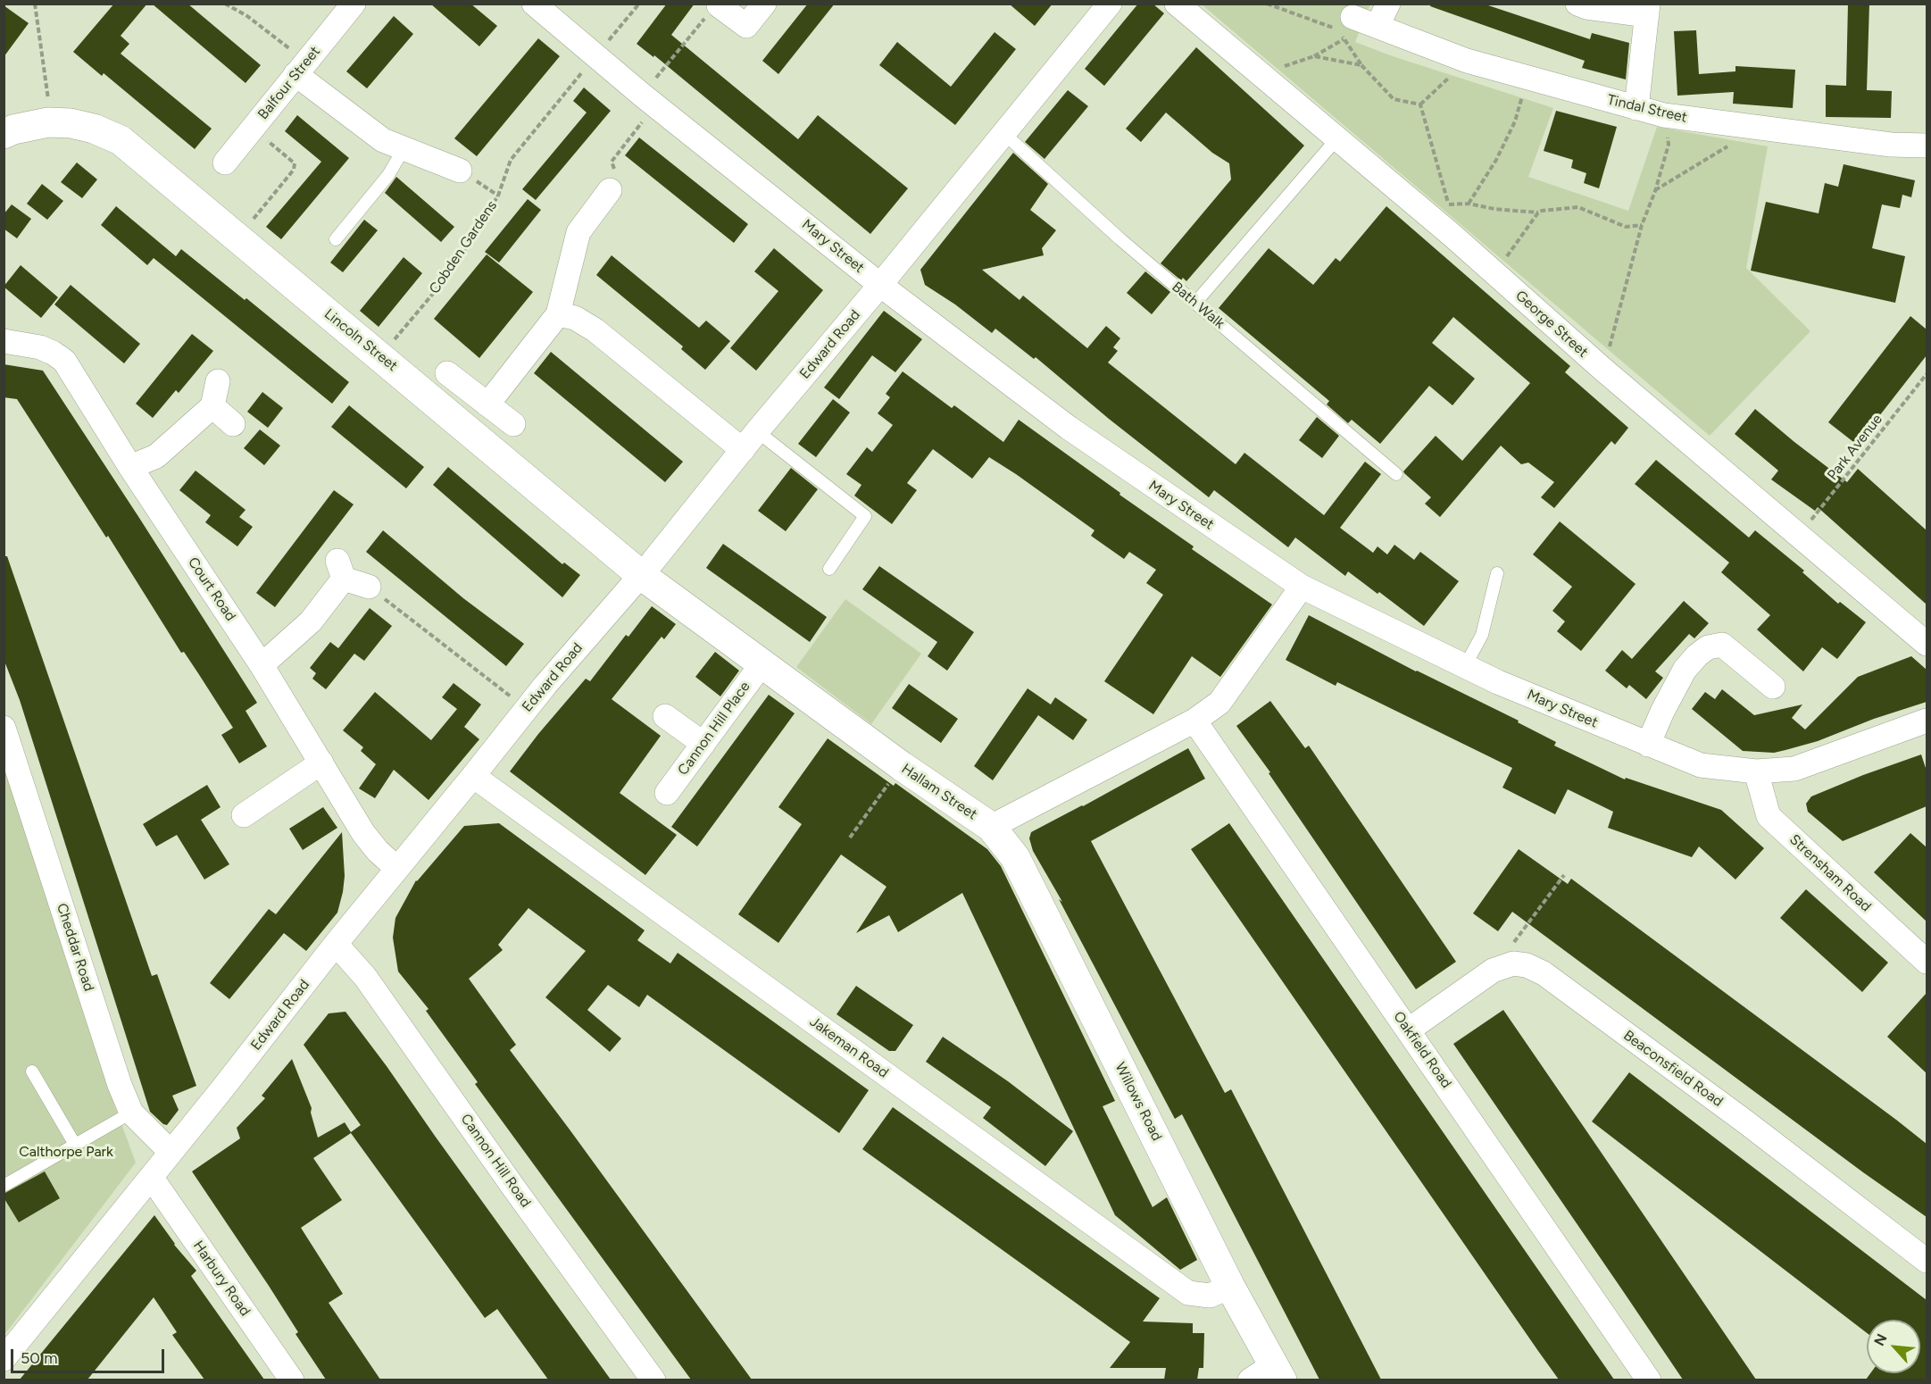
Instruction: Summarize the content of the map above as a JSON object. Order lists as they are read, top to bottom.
{
  "streets": {
    "street": [
      "Balfour Street",
      "Tindal Street",
      "Mary Street",
      "George Street",
      "Lincoln Street",
      "Edward Road",
      "Court Road",
      "Cannon Hill Place",
      "Hallam Street",
      "Strensham Road",
      "Cheddar Road",
      "Jakeman Road",
      "Oakfield Road",
      "Beaconsfield Road",
      "Willows Road",
      "Cannon Hill Road",
      "Harbury Road"
    ],
    "lane": ["Bath Walk"],
    "path": ["Cobden Gardens", "Park Avenue"]
  },
  "crossings": [
    ["Mary Street", "Cobden Gardens"],
    ["Mary Street", "Edward Road"],
    ["Mary Street", "Hallam Street"],
    ["Mary Street", "Strensham Road"],
    ["Cobden Gardens", "Lincoln Street"],
    ["Bath Walk", "Edward Road"],
    ["George Street", "Park Avenue"],
    ["Lincoln Street", "Edward Road"],
    ["Lincoln Street", "Hallam Street"],
    ["Edward Road", "Court Road"],
    ["Edward Road", "Hallam Street"],
    ["Edward Road", "Cheddar Road"],
    ["Edward Road", "Jakeman Road"],
    ["Edward Road", "Cannon Hill Road"],
    ["Edward Road", "Harbury Road"],
    ["Cannon Hill Place", "Hallam Street"],
    ["Hallam Street", "Oakfield Road"],
    ["Hallam Street", "Willows Road"],
    ["Jakeman Road", "Willows Road"]
  ],
  "parks": ["Calthorpe Park"],
  "scale_bar": "50 m",
  "north": "top left"
}
